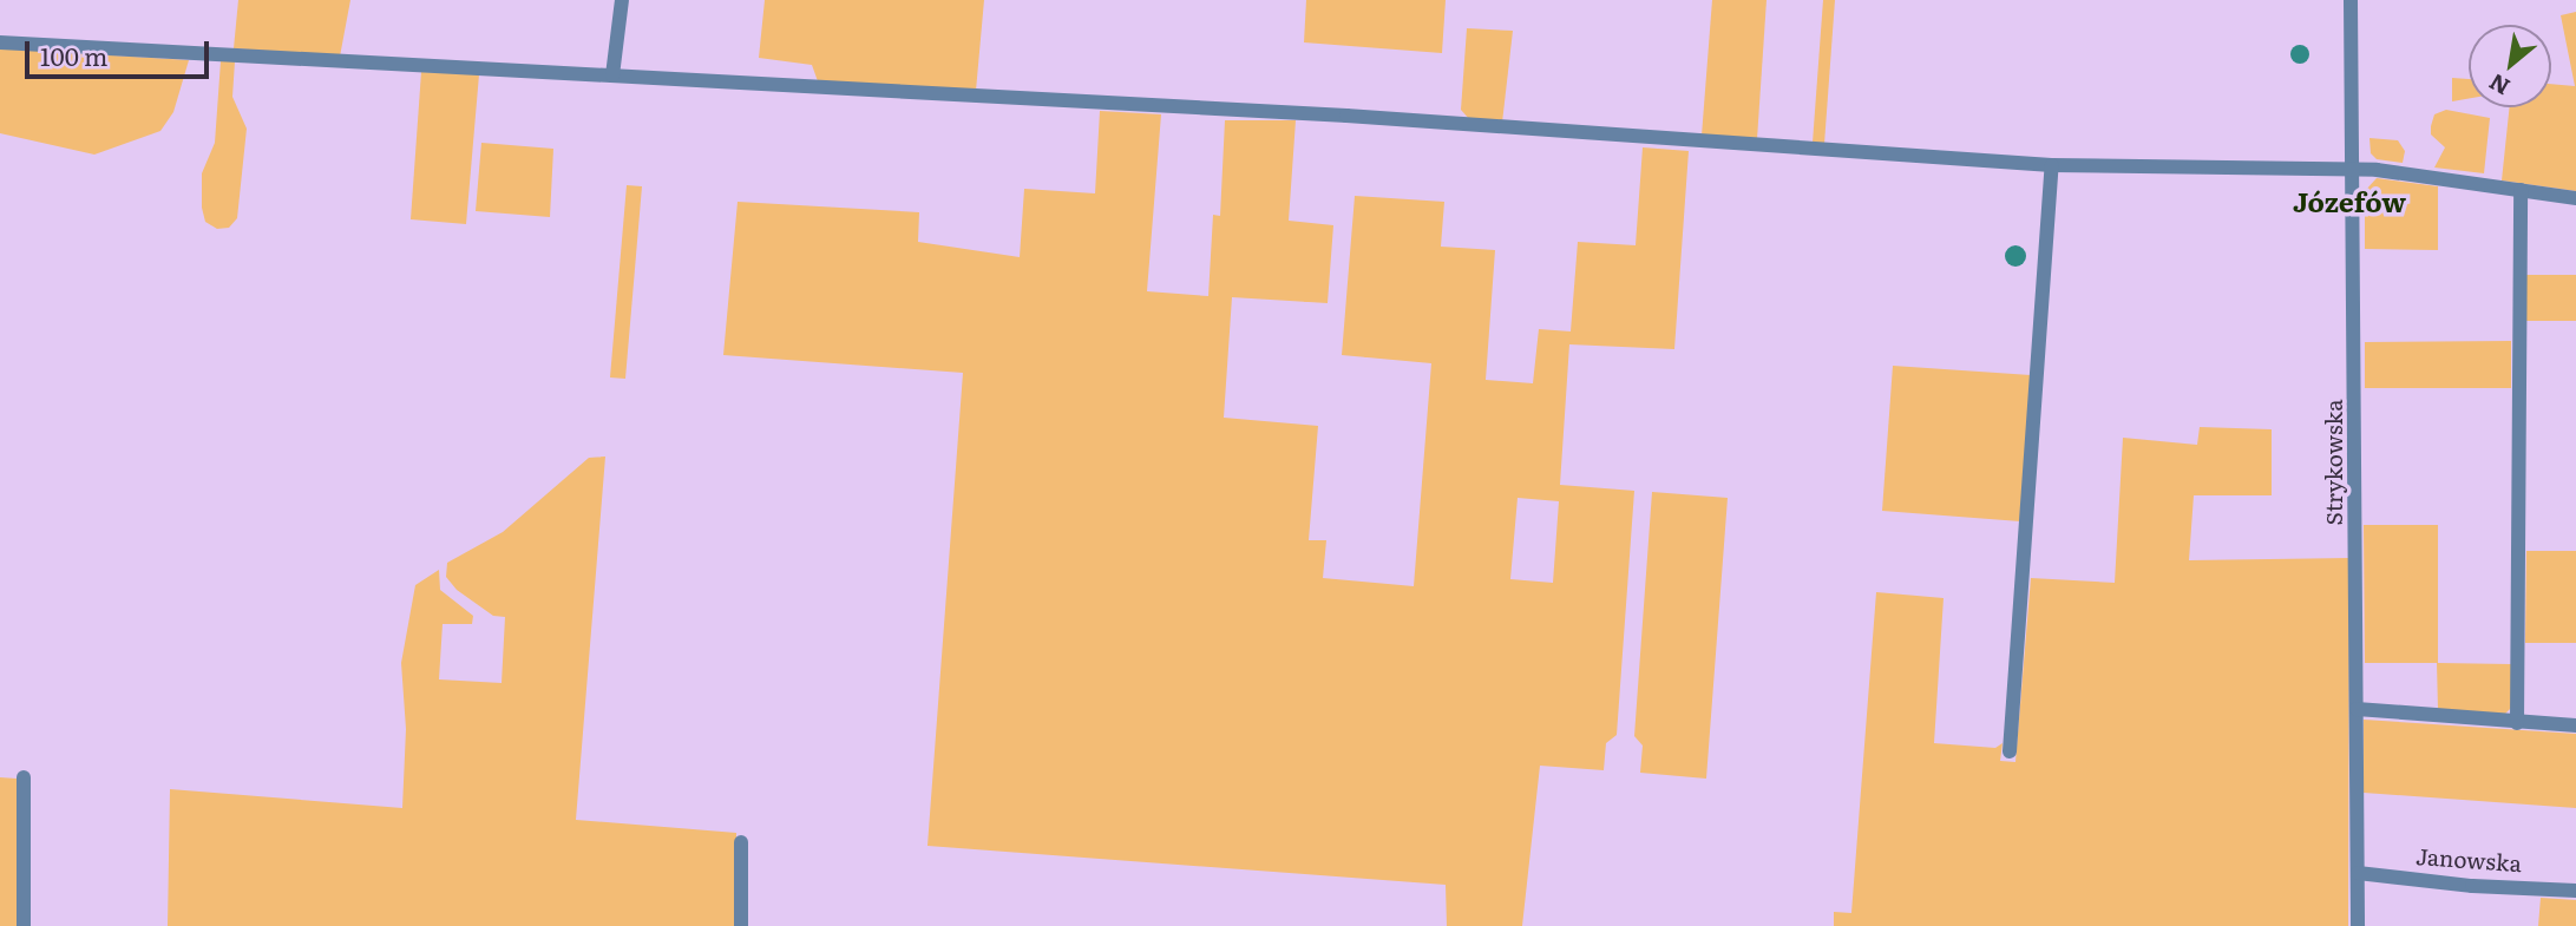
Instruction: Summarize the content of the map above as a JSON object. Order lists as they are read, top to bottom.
{
  "streets": {
    "street": ["Strykowska", "Janowska"]
  },
  "crossings": [
    ["Strykowska", "Janowska"]
  ],
  "districts": ["Józefów"],
  "scale_bar": "100 m",
  "north": "bottom left"
}
